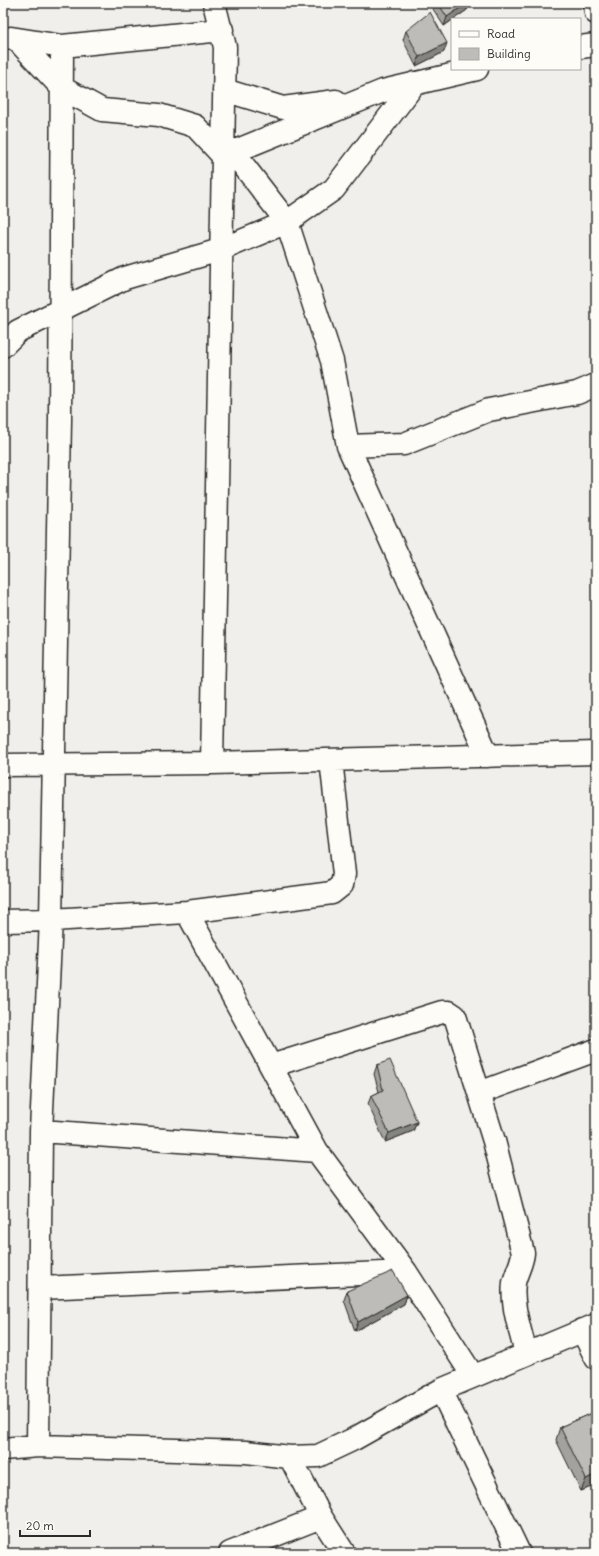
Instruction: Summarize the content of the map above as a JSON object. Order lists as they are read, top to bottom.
{
  "legend": ["Road", "Building"],
  "scale_bar": "20 m"
}
